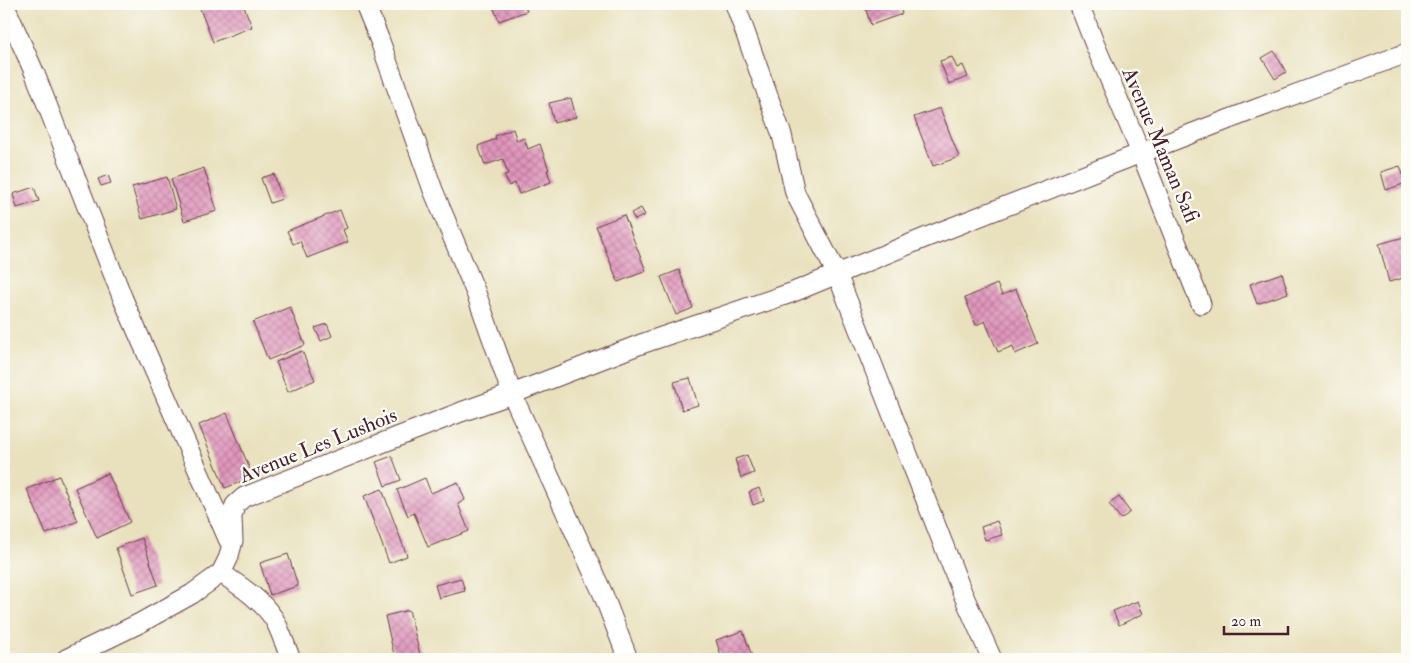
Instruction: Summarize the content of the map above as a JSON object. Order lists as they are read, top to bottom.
{
  "streets": {
    "street": ["Avenue Maman Safi", "Avenue Les Lushois"]
  },
  "crossings": [
    ["Avenue Maman Safi", "Avenue Les Lushois"]
  ],
  "scale_bar": "20 m"
}
